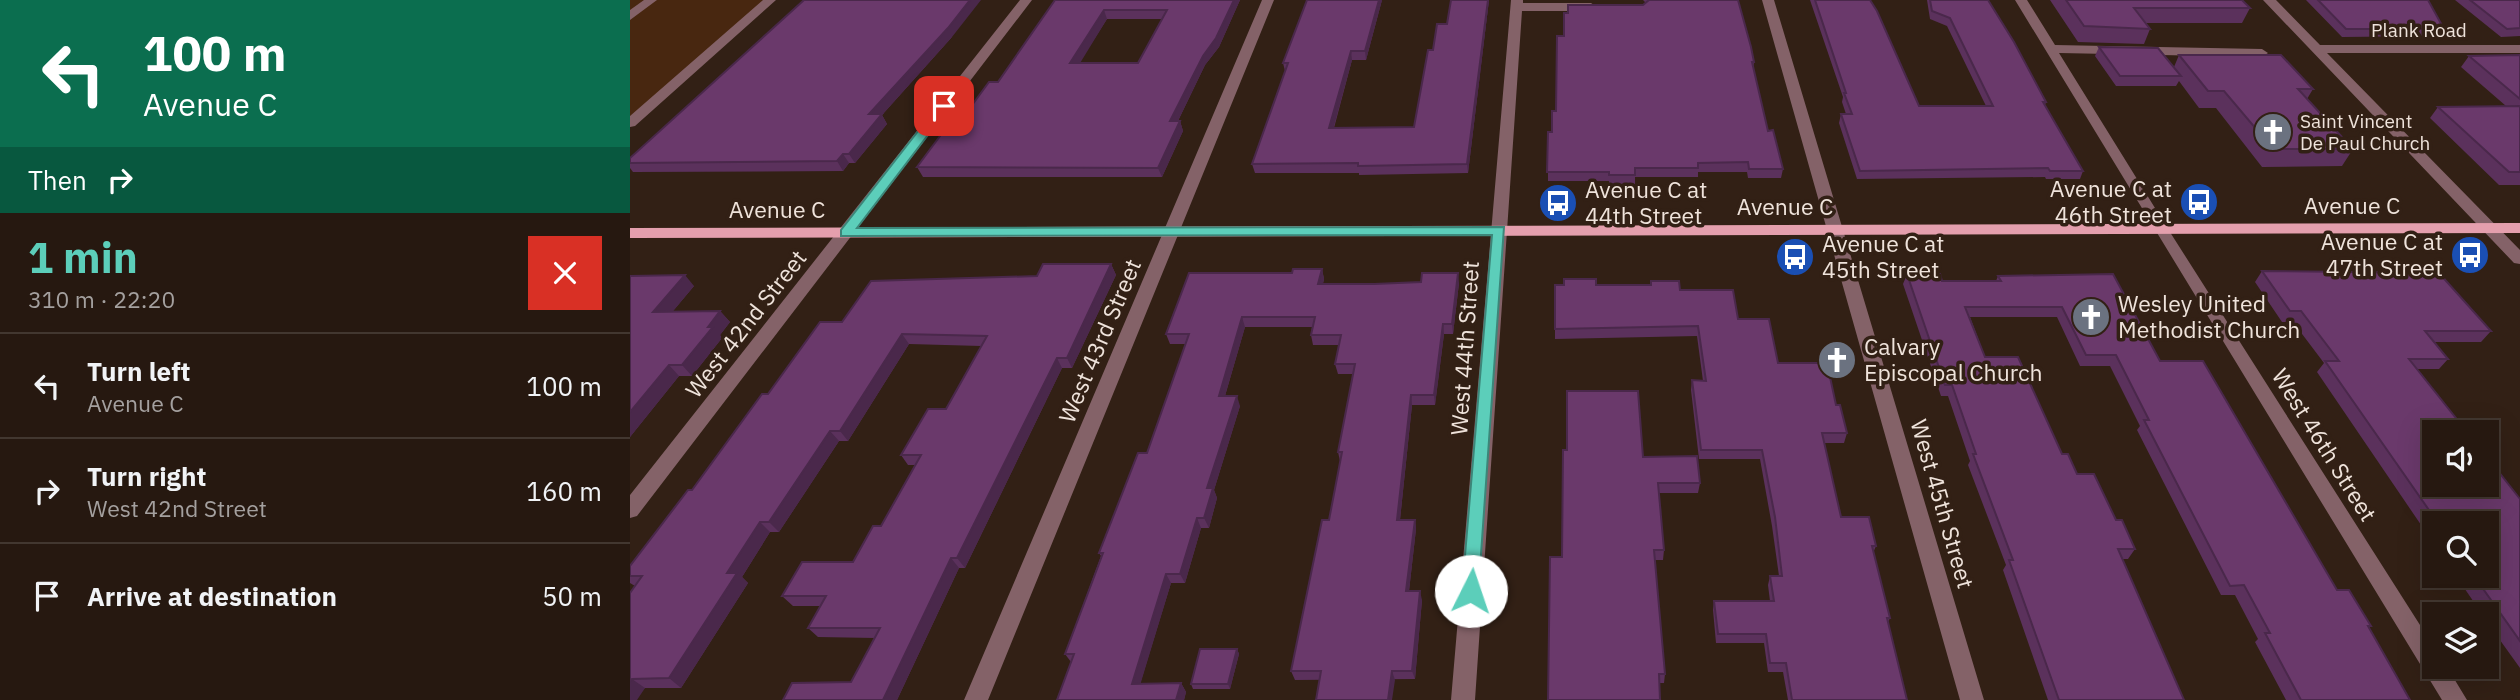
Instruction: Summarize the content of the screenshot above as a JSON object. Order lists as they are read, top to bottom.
{
  "streets": {
    "main road": ["Avenue C"],
    "street": [
      "Plank Road",
      "West 42nd Street",
      "West 43rd Street",
      "West 44th Street",
      "West 46th Street",
      "West 45th Street"
    ]
  },
  "crossings": [
    ["Avenue C", "West 42nd Street"],
    ["Avenue C", "West 43rd Street"],
    ["Avenue C", "West 44th Street"],
    ["Avenue C", "West 46th Street"],
    ["Avenue C", "West 45th Street"]
  ],
  "places": {
    "church": ["Saint Vincent De Paul Church", "Wesley United Methodist Church", "Calvary Episcopal Church"],
    "bus stop": [
      "Avenue C at 46th Street",
      "Avenue C at 44th Street",
      "Avenue C at 47th Street",
      "Avenue C at 45th Street"
    ]
  },
  "page": {
    "turn": ["100 m", "Avenue C"],
    "then": "Then",
    "heading": ["1 min", "310 m · 22:20"],
    "list": [
      {
        "name": "Turn left",
        "note": "Avenue C",
        "value": "100 m"
      },
      {
        "name": "Turn right",
        "note": "West 42nd Street",
        "value": "160 m"
      },
      {
        "name": "Arrive at destination",
        "value": "50 m"
      }
    ]
  }
}
